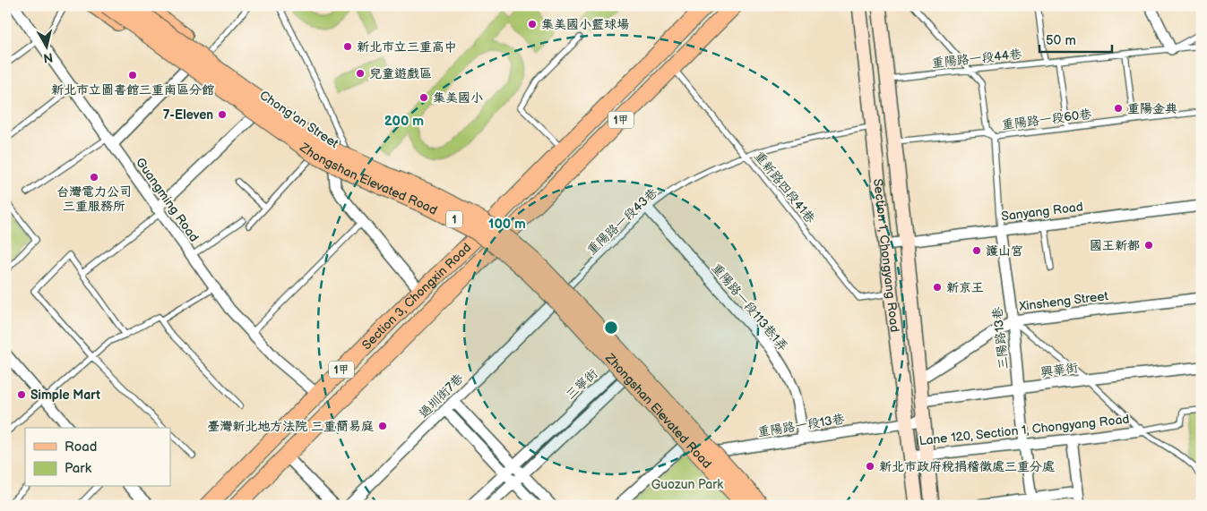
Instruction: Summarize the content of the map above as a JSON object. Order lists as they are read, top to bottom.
{
  "streets": {
    "main road": [
      "Chong'an Street",
      "1甲",
      "Zhongshan Elevated Road",
      "1",
      "Section 1, Chongyang Road",
      "Section 3, Chongxin Road"
    ],
    "street": [
      "Guangming Road",
      "Sanyang Road",
      "Xinsheng Street",
      "重陽路一段113巷1弄",
      "三陽路13巷",
      "興華街",
      "三寧街",
      "過圳街7巷",
      "重陽路一段13巷",
      "Lane 120, Section 1, Chongyang Road"
    ],
    "lane": [
      "重陽路一段44巷",
      "重陽路一段60巷",
      "重新路四段41巷",
      "重陽路一段43巷"
    ]
  },
  "crossings": [
    ["重陽路一段44巷", "Section 1, Chongyang Road"],
    ["Chong'an Street", "1甲"],
    ["Chong'an Street", "1"],
    ["Chong'an Street", "Section 3, Chongxin Road"],
    ["重陽路一段60巷", "Section 1, Chongyang Road"],
    ["1甲", "重新路四段41巷"],
    ["1甲", "1"],
    ["1甲", "Section 3, Chongxin Road"],
    ["Zhongshan Elevated Road", "1"],
    ["重新路四段41巷", "重陽路一段43巷"],
    ["重新路四段41巷", "Section 1, Chongyang Road"],
    ["Guangming Road", "Section 3, Chongxin Road"],
    ["Sanyang Road", "Section 1, Chongyang Road"],
    ["Sanyang Road", "三陽路13巷"],
    ["1", "重陽路一段43巷"],
    ["1", "Section 3, Chongxin Road"],
    ["1", "三寧街"],
    ["1", "過圳街7巷"],
    ["1", "重陽路一段13巷"],
    ["重陽路一段43巷", "Section 1, Chongyang Road"],
    ["重陽路一段43巷", "重陽路一段113巷1弄"],
    ["重陽路一段43巷", "過圳街7巷"],
    ["Section 1, Chongyang Road", "Xinsheng Street"],
    ["Section 1, Chongyang Road", "興華街"],
    ["Section 1, Chongyang Road", "重陽路一段13巷"],
    ["Section 1, Chongyang Road", "Lane 120, Section 1, Chongyang Road"],
    ["Xinsheng Street", "三陽路13巷"],
    ["重陽路一段113巷1弄", "重陽路一段13巷"],
    ["三陽路13巷", "興華街"],
    ["三陽路13巷", "Lane 120, Section 1, Chongyang Road"]
  ],
  "parks": ["Guozun Park"],
  "places": [
    "集美國小籃球場",
    "新北市立三重高中",
    "兒童遊戲區",
    "新北市立圖書館三重南區分館",
    "集美國小",
    "重陽金典",
    "7-Eleven",
    "台灣電力公司 三重服務所",
    "國王新都",
    "護山宮",
    "新京王",
    "Simple Mart",
    "臺灣新北地方法院 三重簡易庭",
    "新北市政府稅捐稽徵處三重分處"
  ],
  "legend": ["Road", "Park"],
  "scale_bar": "50 m",
  "north": "bottom",
  "rings": ["200 m", "100 m"]
}
